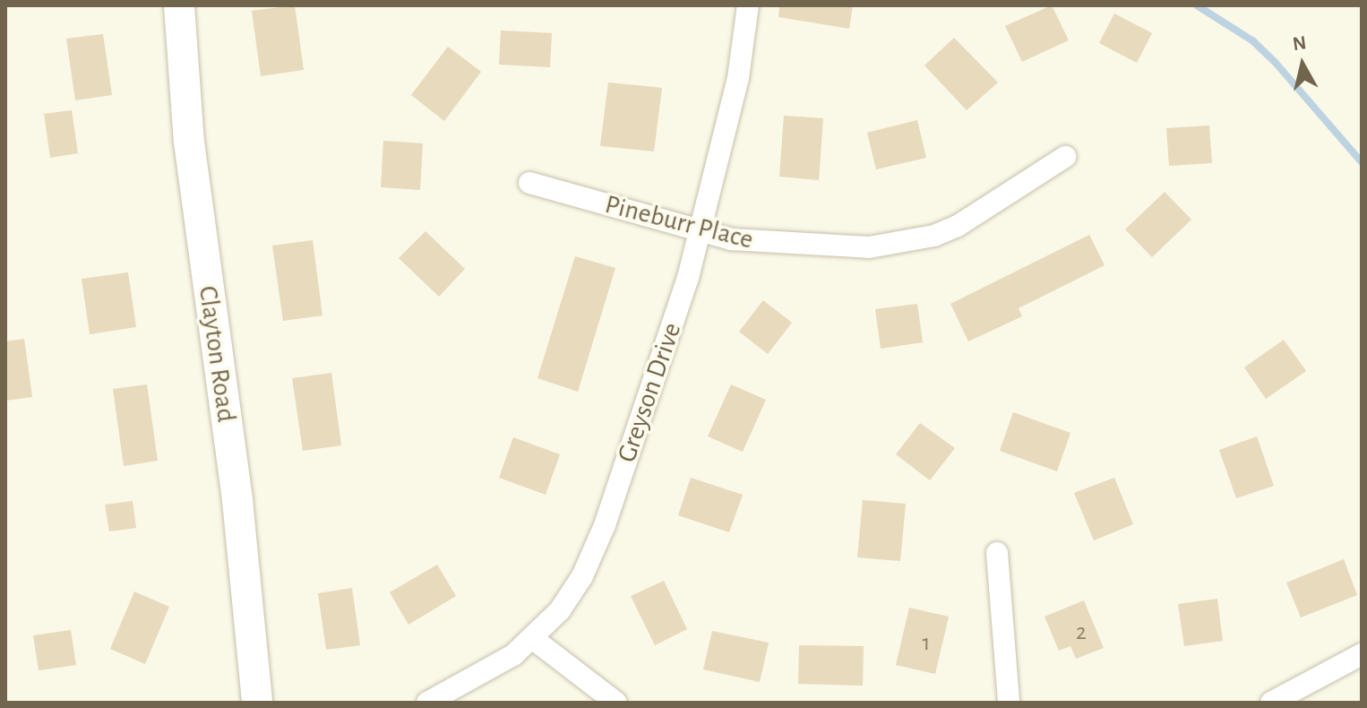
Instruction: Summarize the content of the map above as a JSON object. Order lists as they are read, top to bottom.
{
  "streets": {
    "street": ["Pineburr Place", "Clayton Road", "Greyson Drive"]
  },
  "crossings": [
    ["Pineburr Place", "Greyson Drive"]
  ],
  "house_numbers": ["2", "1"],
  "north": "top"
}
